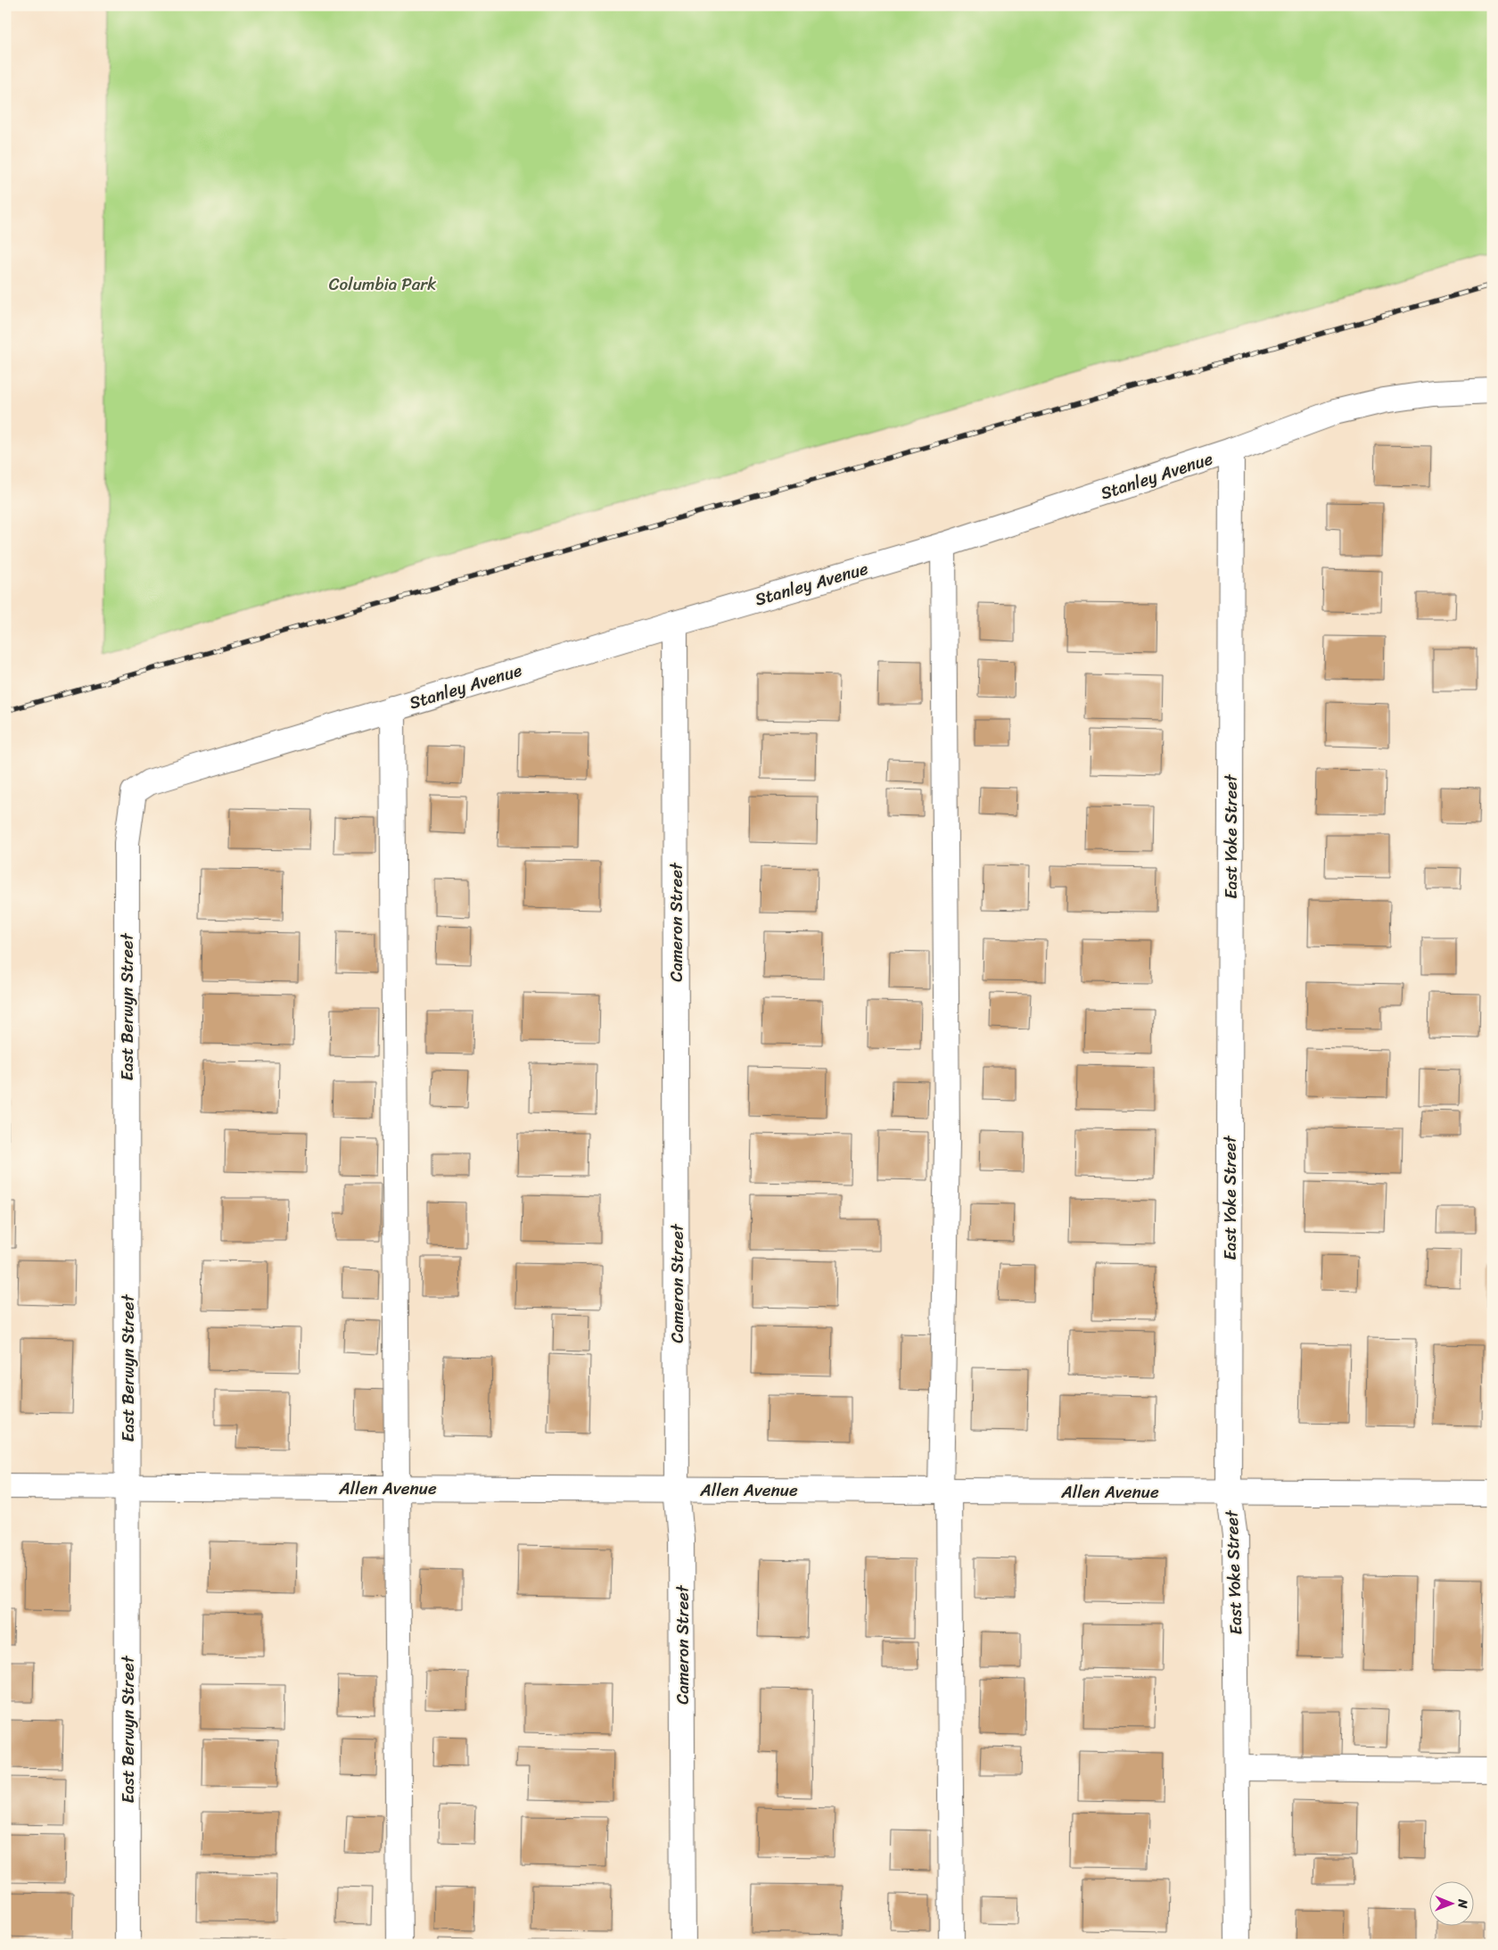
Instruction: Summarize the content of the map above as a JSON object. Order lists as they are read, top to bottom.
{
  "streets": {
    "street": [
      "Stanley Avenue",
      "East Yoke Street",
      "Cameron Street",
      "East Berwyn Street",
      "Allen Avenue"
    ]
  },
  "crossings": [
    ["Stanley Avenue", "East Yoke Street"],
    ["Stanley Avenue", "Cameron Street"],
    ["Stanley Avenue", "East Berwyn Street"],
    ["East Yoke Street", "Allen Avenue"],
    ["Cameron Street", "Allen Avenue"],
    ["East Berwyn Street", "Allen Avenue"]
  ],
  "parks": ["Columbia Park"],
  "north": "right"
}
